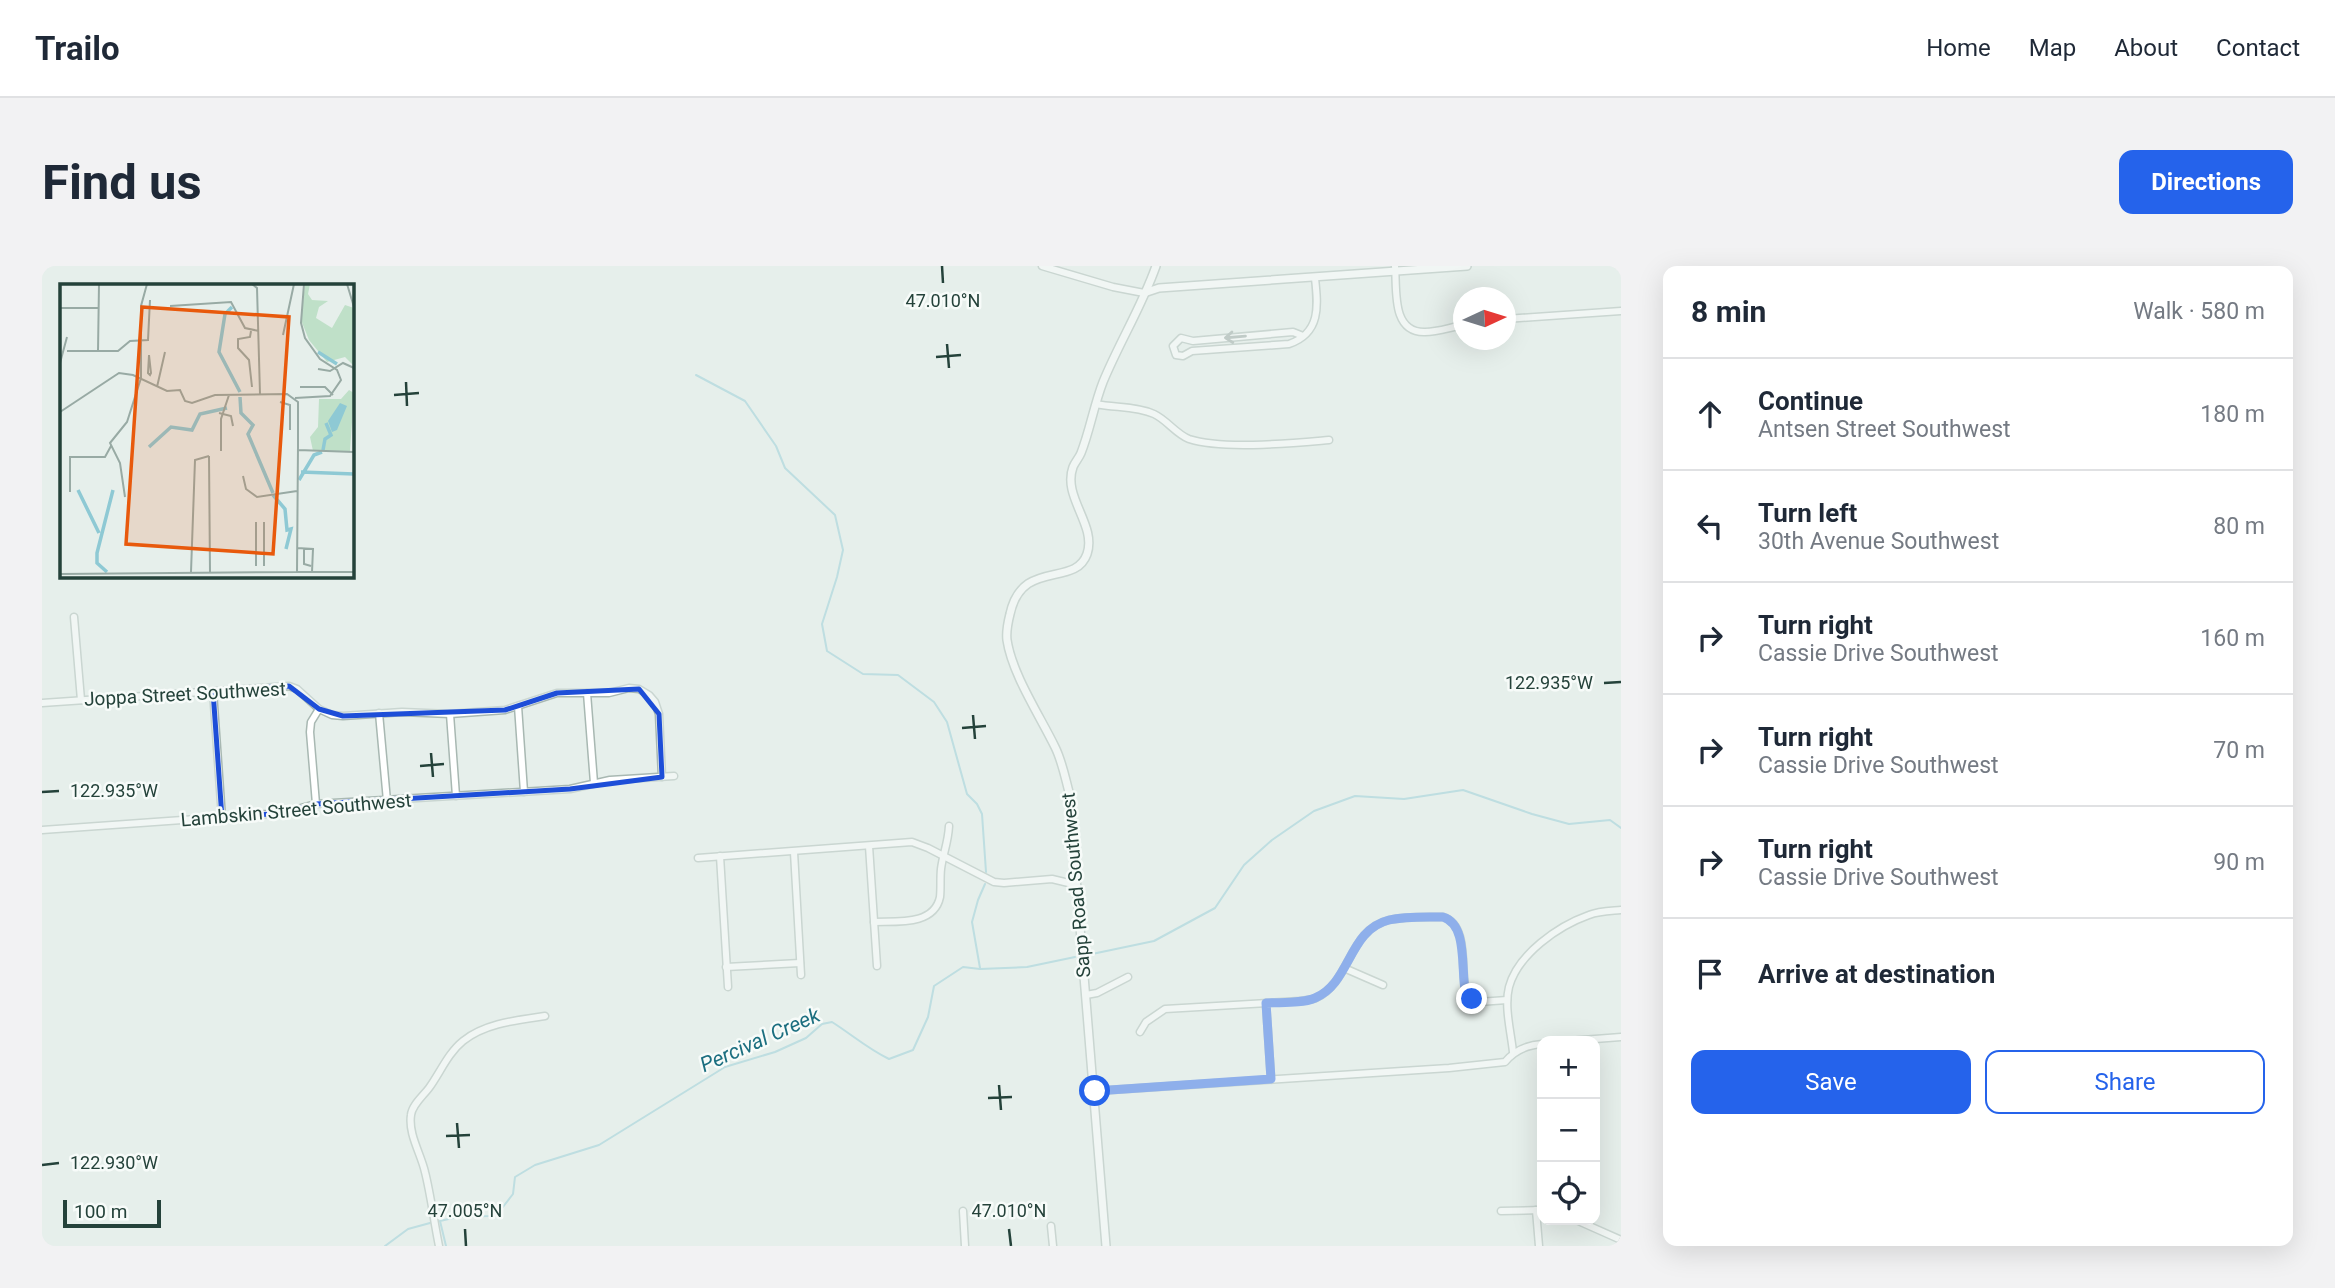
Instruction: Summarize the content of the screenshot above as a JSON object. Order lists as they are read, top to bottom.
{
  "streets": {
    "street": ["Joppa Street Southwest", "Lambskin Street Southwest", "Sapp Road Southwest"]
  },
  "water": ["Percival Creek"],
  "scale_bar": "100 m",
  "north": "right",
  "page": {
    "header": "Trailo",
    "nav": [
      "Home",
      "Map",
      "About",
      "Contact"
    ],
    "buttons": [
      "Directions",
      ["Save", "Share"]
    ],
    "title": "Find us",
    "heading": ["8 min", "Walk · 580 m"],
    "list": [
      ["Continue", "Antsen Street Southwest", "180 m"],
      ["Turn left", "30th Avenue Southwest", "80 m"],
      ["Turn right", "Cassie Drive Southwest", "160 m"],
      ["Turn right", "Cassie Drive Southwest", "70 m"],
      ["Turn right", "Cassie Drive Southwest", "90 m"],
      "Arrive at destination"
    ],
    "map_buttons": ["+", "−"],
    "scale": "100 m"
  },
  "coordinates": [
    "47.010°N",
    "122.935°W",
    "122.930°W",
    "47.005°N"
  ]
}
